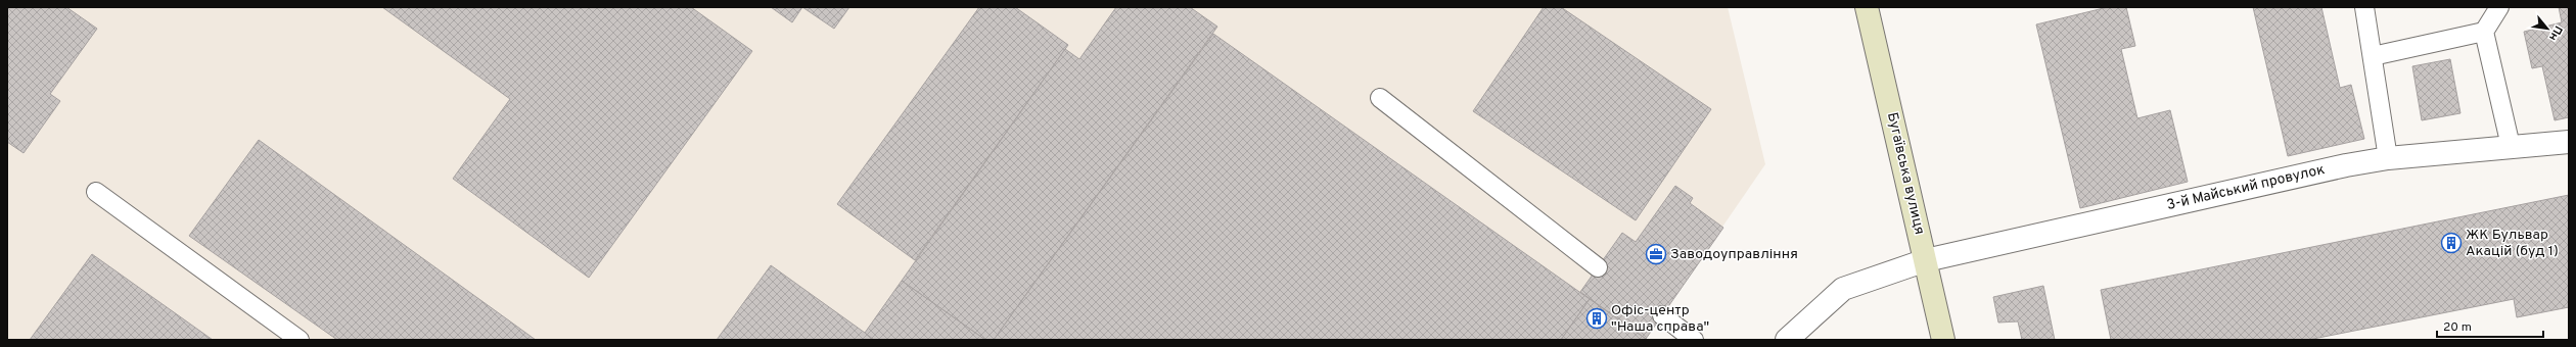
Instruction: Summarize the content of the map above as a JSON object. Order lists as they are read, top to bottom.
{
  "streets": {
    "main road": ["Бугаївська вулиця"],
    "street": ["3-й Майський провулок"]
  },
  "crossings": [
    ["Бугаївська вулиця", "3-й Майський провулок"]
  ],
  "places": {
    "building": ["ЖК Бульвар Акацій (буд 1)", "Офіс-центр \"Наша справа\""],
    "office": ["Заводоуправління"]
  },
  "scale_bar": "20 m",
  "north": "bottom right"
}
